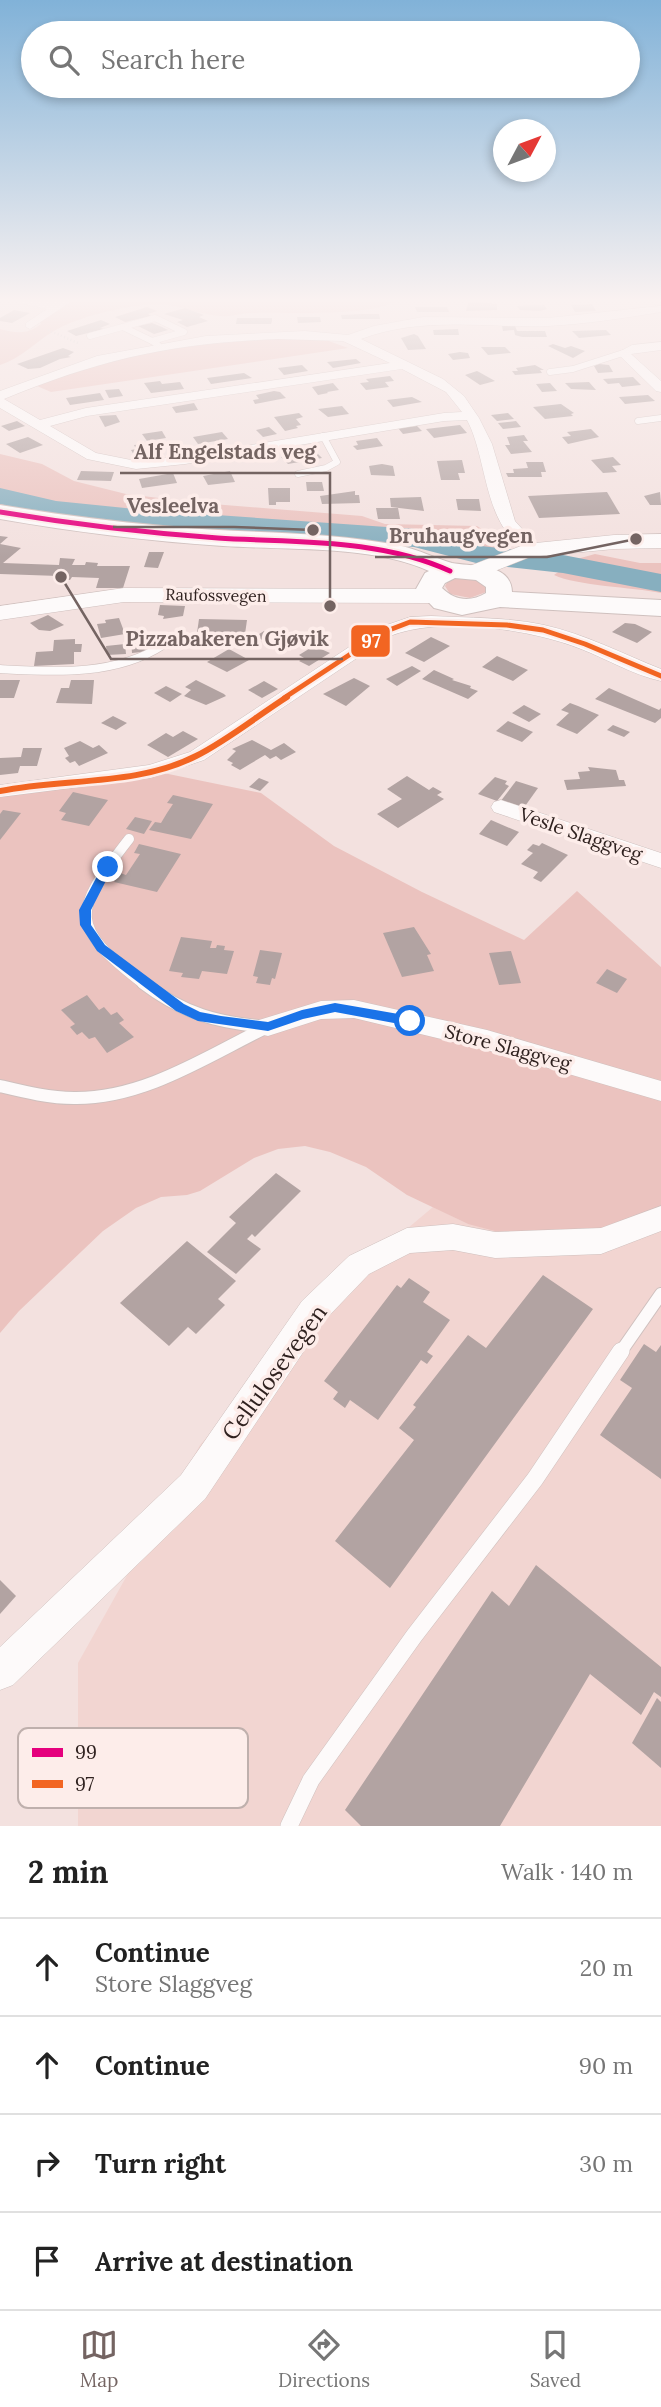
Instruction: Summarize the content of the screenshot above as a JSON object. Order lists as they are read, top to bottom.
{
  "streets": {
    "main road": ["Raufossvegen"],
    "street": ["Vesle Slaggveg", "Store Slaggveg", "Cellulosevegen"]
  },
  "places": [
    "Vesleelva",
    "Bruhaugvegen",
    "Pizzabakeren Gjøvik",
    "Alf Engelstads veg"
  ],
  "lines": ["transit line 99", "transit line 97"],
  "legend": ["99", "97"],
  "north": "top right",
  "page": {
    "search": "Search here",
    "heading": ["2 min", "Walk · 140 m"],
    "list": [
      ["Continue", "Store Slaggveg", "20 m"],
      ["Continue", "90 m"],
      ["Turn right", "30 m"],
      "Arrive at destination"
    ],
    "nav": ["Map", "Directions", "Saved"]
  }
}
